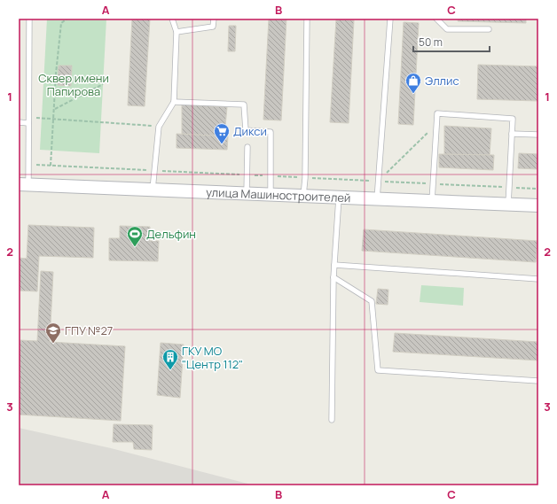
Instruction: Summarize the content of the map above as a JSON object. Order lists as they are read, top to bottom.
{
  "streets": {
    "street": ["улица Машиностроителей"]
  },
  "parks": ["Сквер имени Папирова"],
  "places": {
    "shop": ["Эллис"],
    "supermarket": ["Дикси"],
    "sports": ["Дельфин"],
    "school or university": ["ГПУ №27"],
    "building": ["ГКУ МО \"Центр 112\""]
  },
  "scale_bar": "50 m",
  "grid": {
    "columns": ["A", "B", "C"],
    "rows": ["1", "2", "3"]
  }
}
